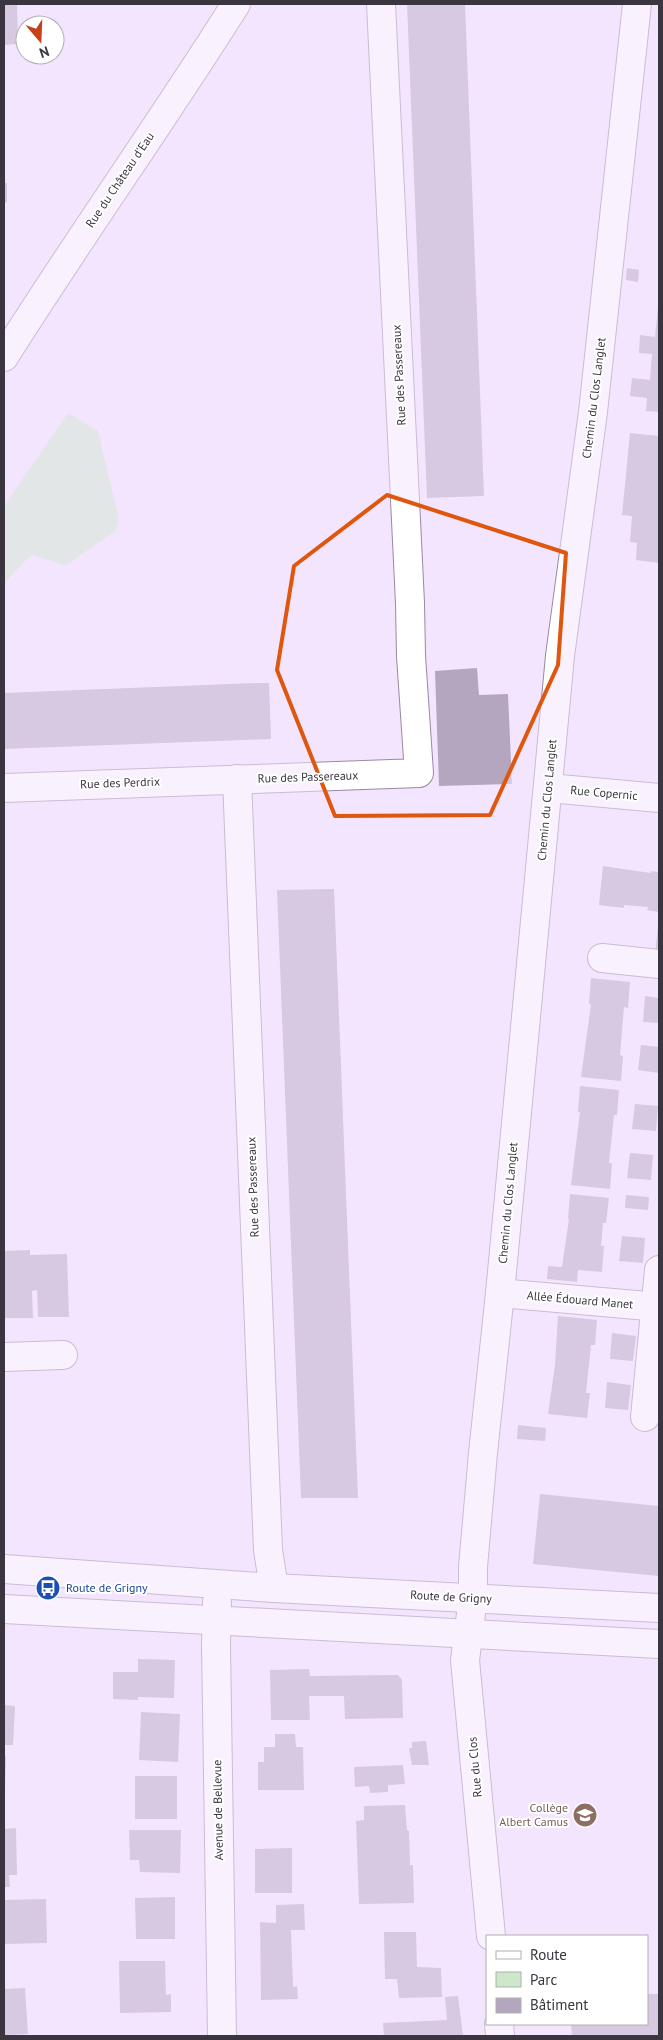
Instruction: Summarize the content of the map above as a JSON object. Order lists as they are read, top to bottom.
{
  "streets": {
    "street": [
      "Rue du Château d'Eau",
      "Rue des Passereaux",
      "Chemin du Clos Langlet",
      "Rue des Perdrix",
      "Rue Copernic",
      "Allée Édouard Manet",
      "Route de Grigny",
      "Rue du Clos",
      "Avenue de Bellevue"
    ]
  },
  "crossings": [
    ["Rue des Passereaux", "Rue des Perdrix"],
    ["Rue des Passereaux", "Route de Grigny"],
    ["Chemin du Clos Langlet", "Rue Copernic"],
    ["Chemin du Clos Langlet", "Allée Édouard Manet"],
    ["Chemin du Clos Langlet", "Route de Grigny"],
    ["Chemin du Clos Langlet", "Rue du Clos"],
    ["Route de Grigny", "Rue du Clos"],
    ["Route de Grigny", "Avenue de Bellevue"]
  ],
  "places": {
    "bus stop": ["Route de Grigny"],
    "school or university": ["Collège Albert Camus"]
  },
  "legend": ["Route", "Parc", "Bâtiment"],
  "north": "bottom"
}
